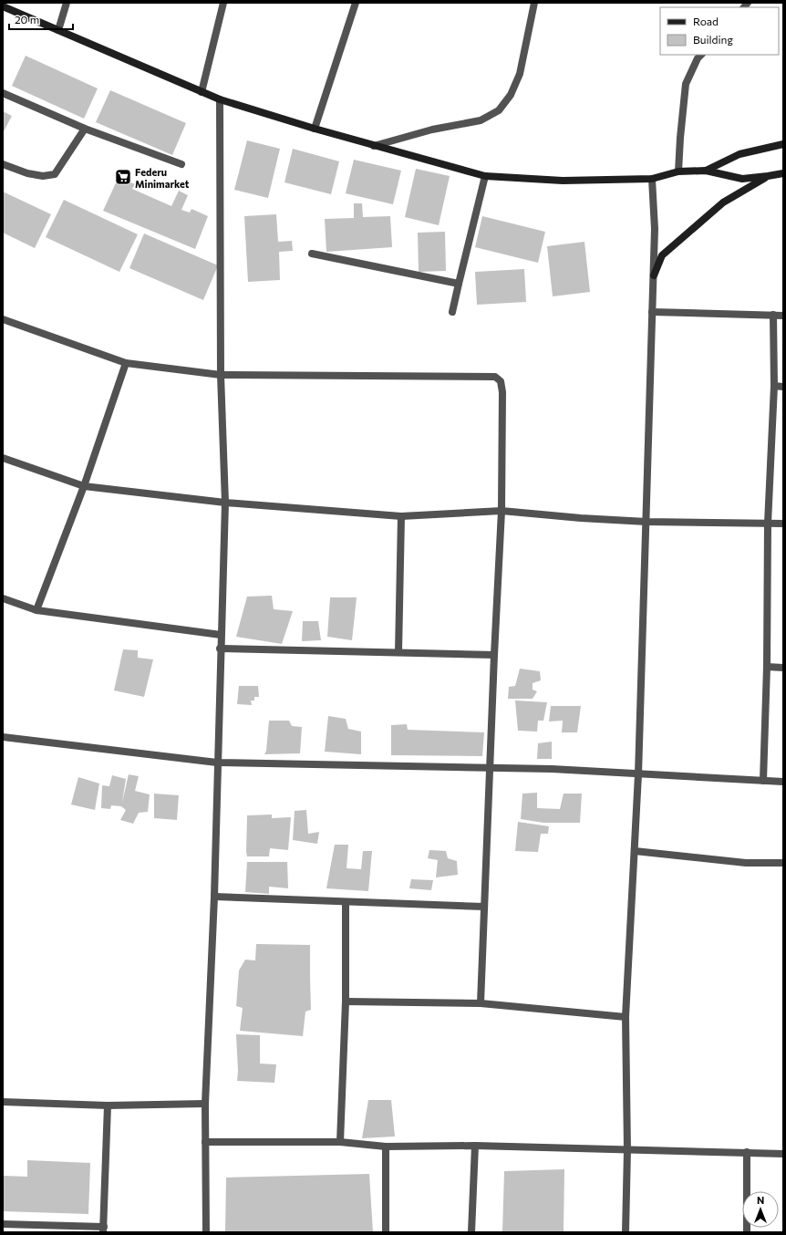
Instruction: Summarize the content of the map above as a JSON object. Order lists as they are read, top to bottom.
{
  "places": {
    "supermarket": ["Federu Minimarket"]
  },
  "legend": ["Road", "Building"],
  "scale_bar": "20 m",
  "north": "top"
}
